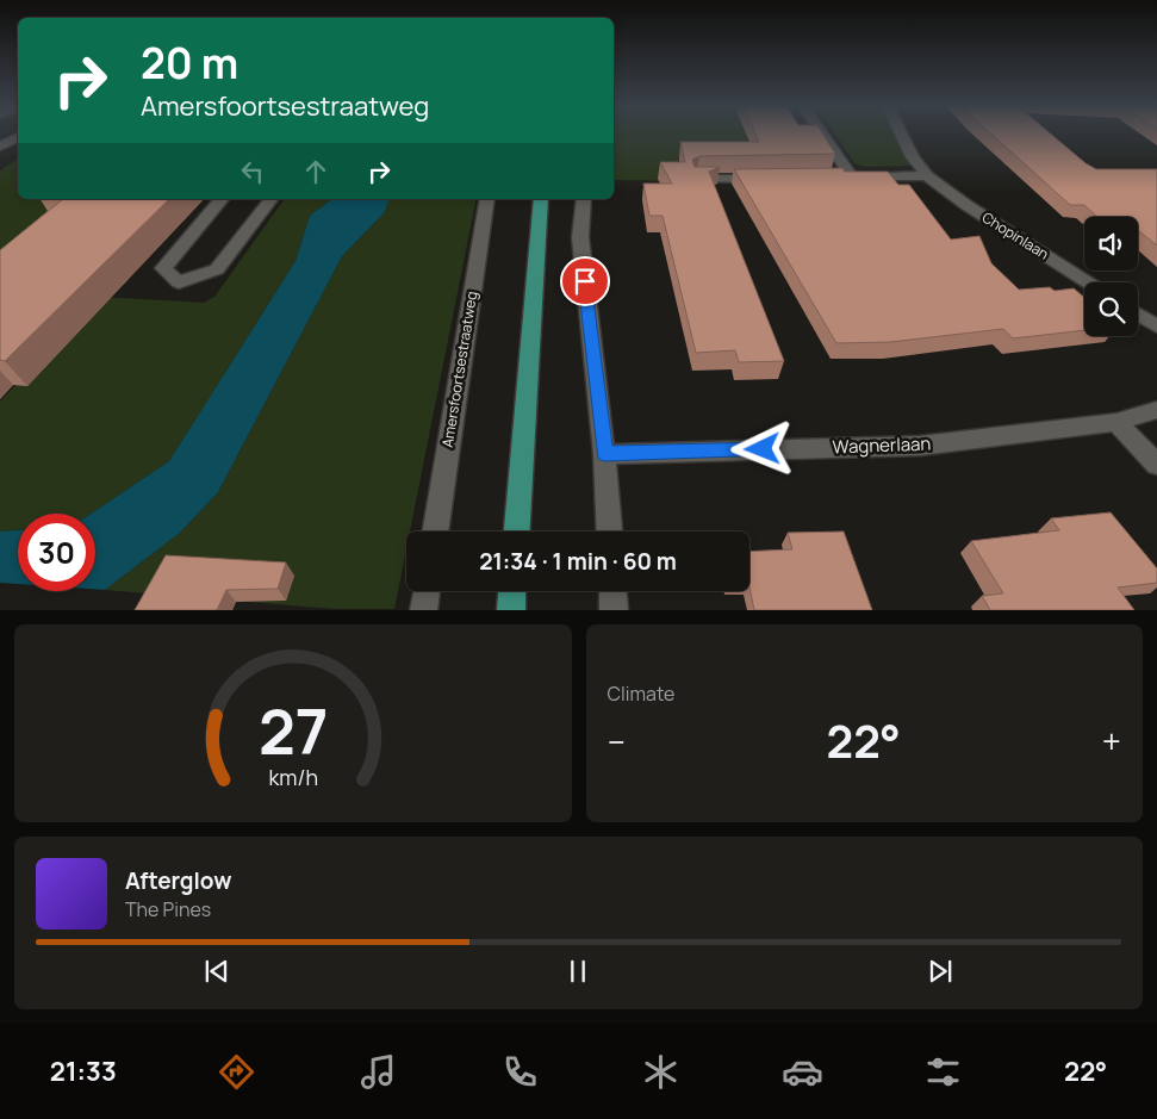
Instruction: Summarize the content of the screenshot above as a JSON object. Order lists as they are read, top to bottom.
{
  "streets": {
    "street": ["Chopinlaan", "Amersfoortsestraatweg", "Wagnerlaan"]
  },
  "page": {
    "turn": ["20 m", "Amersfoortsestraatweg"],
    "limit": "30",
    "trip": "21:34 · 1 min · 60 m",
    "tile": "Climate",
    "heat": ["−", "22°", "+"],
    "song": ["Afterglow", "The Pines"],
    "tabs": ["21:33", "22°"],
    "gauge": ["27", "km/h"]
  }
}
